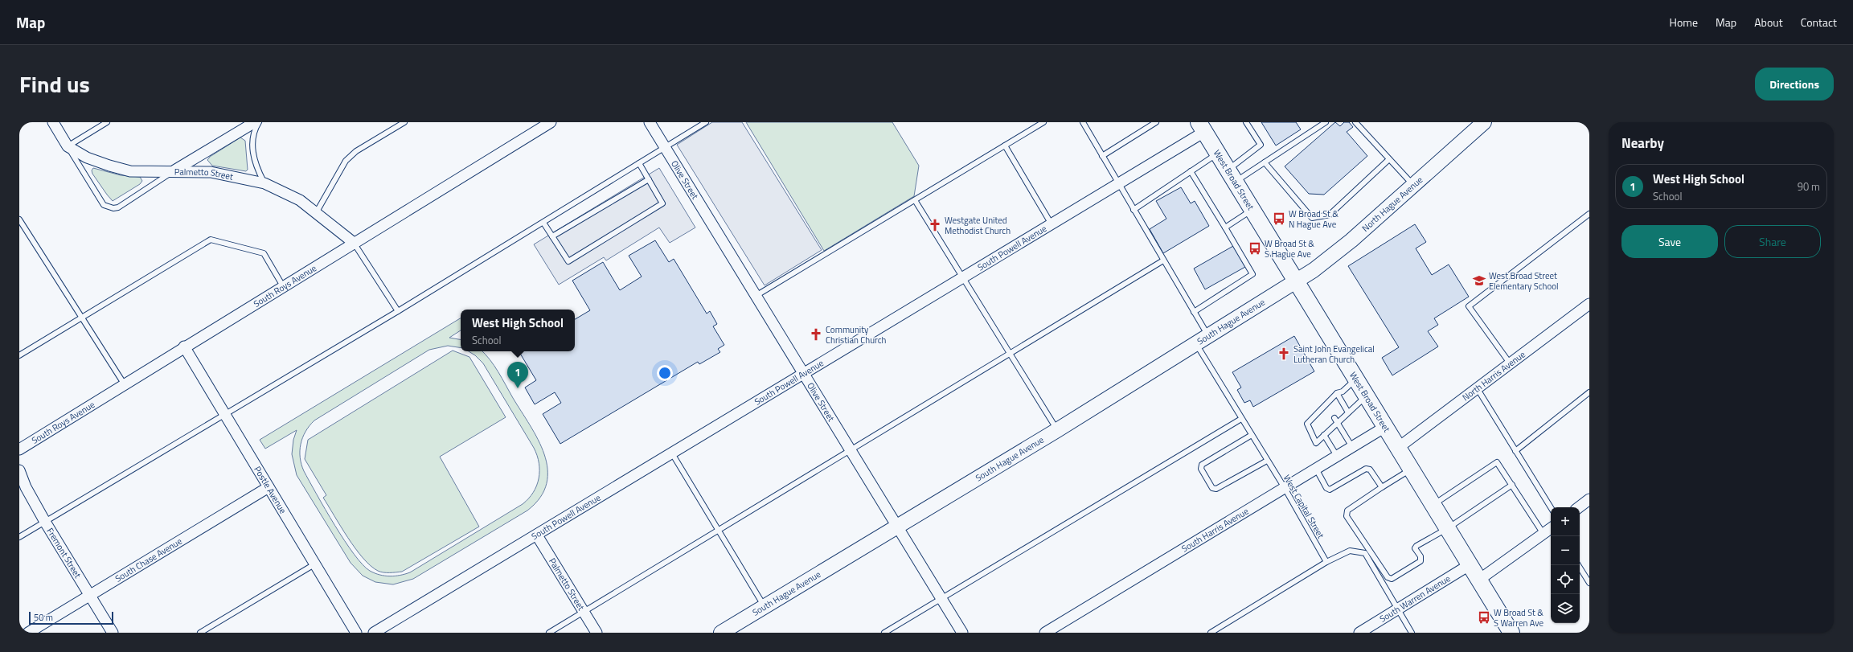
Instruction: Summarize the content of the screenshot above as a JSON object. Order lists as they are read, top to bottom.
{
  "streets": {
    "main road": ["West Broad Street", "North Hague Avenue", "South Hague Avenue"],
    "street": [
      "Palmetto Street",
      "Olive Street",
      "South Powell Avenue",
      "South Roys Avenue",
      "North Harris Avenue",
      "Postle Avenue",
      "South Harris Avenue",
      "Fremont Street",
      "South Chase Avenue",
      "South Warren Avenue"
    ],
    "lane": ["West Capital Street"]
  },
  "crossings": [
    ["Palmetto Street", "South Powell Avenue"],
    ["Palmetto Street", "South Roys Avenue"],
    ["Olive Street", "South Powell Avenue"],
    ["Olive Street", "South Hague Avenue"],
    ["West Broad Street", "North Hague Avenue"],
    ["West Broad Street", "South Powell Avenue"],
    ["West Broad Street", "South Hague Avenue"],
    ["West Broad Street", "North Harris Avenue"],
    ["West Broad Street", "South Harris Avenue"],
    ["West Broad Street", "South Warren Avenue"],
    ["North Hague Avenue", "South Hague Avenue"],
    ["South Roys Avenue", "Postle Avenue"],
    ["South Hague Avenue", "West Capital Street"],
    ["Postle Avenue", "South Chase Avenue"],
    ["West Capital Street", "South Harris Avenue"],
    ["Fremont Street", "South Chase Avenue"]
  ],
  "places": {
    "bus stop": ["W Broad St & N Hague Ave", "W Broad St & S Hague Ave", "W Broad St & S Warren Ave"],
    "church": ["Westgate United Methodist Church", "Community Christian Church", "Saint John Evangelical Lutheran Church"],
    "school or university": ["West Broad Street Elementary School"]
  },
  "scale_bar": "50 m",
  "page": {
    "header": "Map",
    "nav": [
      "Home",
      "Map",
      "About",
      "Contact"
    ],
    "title": "Find us",
    "buttons": [
      "Directions",
      ["Save", "Share"]
    ],
    "heading": "Nearby",
    "list": [
      {
        "mark": "1",
        "name": "West High School",
        "note": "School",
        "value": "90 m"
      }
    ],
    "popup": ["West High School", "School"],
    "pins": "1",
    "map_buttons": ["+", "−"],
    "scale": "50 m"
  }
}
